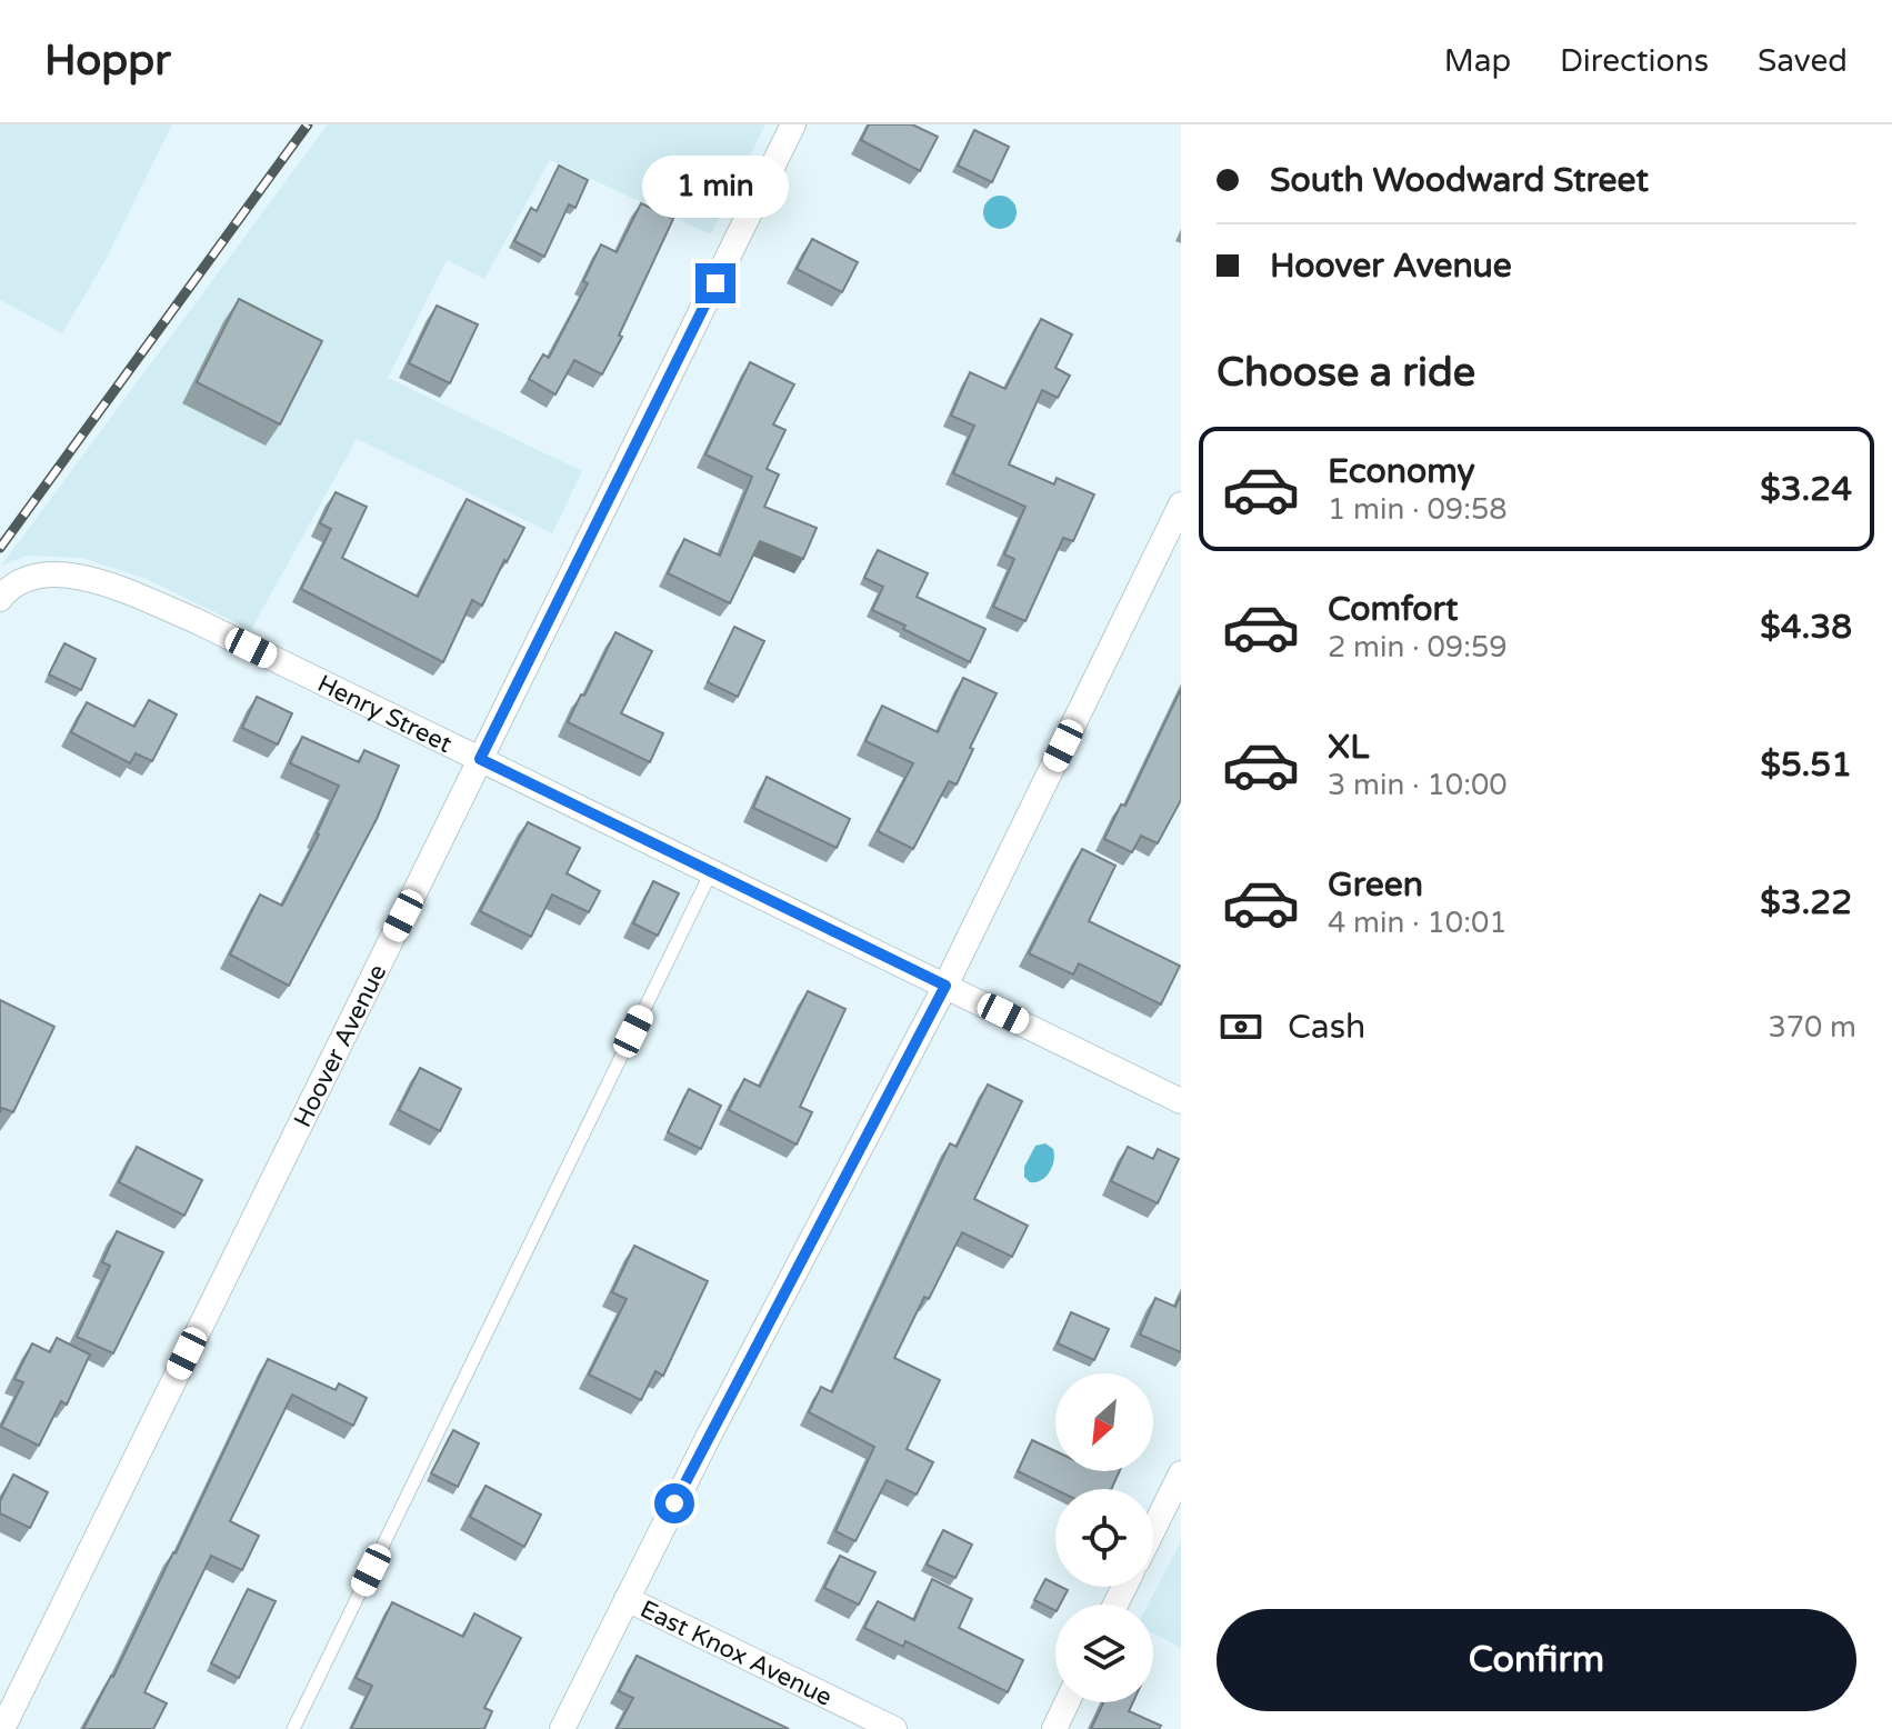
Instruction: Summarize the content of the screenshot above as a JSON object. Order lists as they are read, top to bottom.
{
  "streets": {
    "street": ["Henry Street", "Hoover Avenue", "East Knox Avenue"]
  },
  "crossings": [
    ["Henry Street", "Hoover Avenue"]
  ],
  "north": "bottom left",
  "page": {
    "header": "Hoppr",
    "nav": ["Map", "Directions", "Saved"],
    "banner": ["South Woodward Street", "Hoover Avenue"],
    "bubble": "1 min",
    "heading": "Choose a ride",
    "list": [
      {
        "name": "Economy",
        "note": "1 min · 09:58",
        "value": "$3.24"
      },
      {
        "name": "Comfort",
        "note": "2 min · 09:59",
        "value": "$4.38"
      },
      {
        "name": "XL",
        "note": "3 min · 10:00",
        "value": "$5.51"
      },
      {
        "name": "Green",
        "note": "4 min · 10:01",
        "value": "$3.22"
      }
    ],
    "pay": ["Cash", "370 m"],
    "buttons": "Confirm"
  }
}
